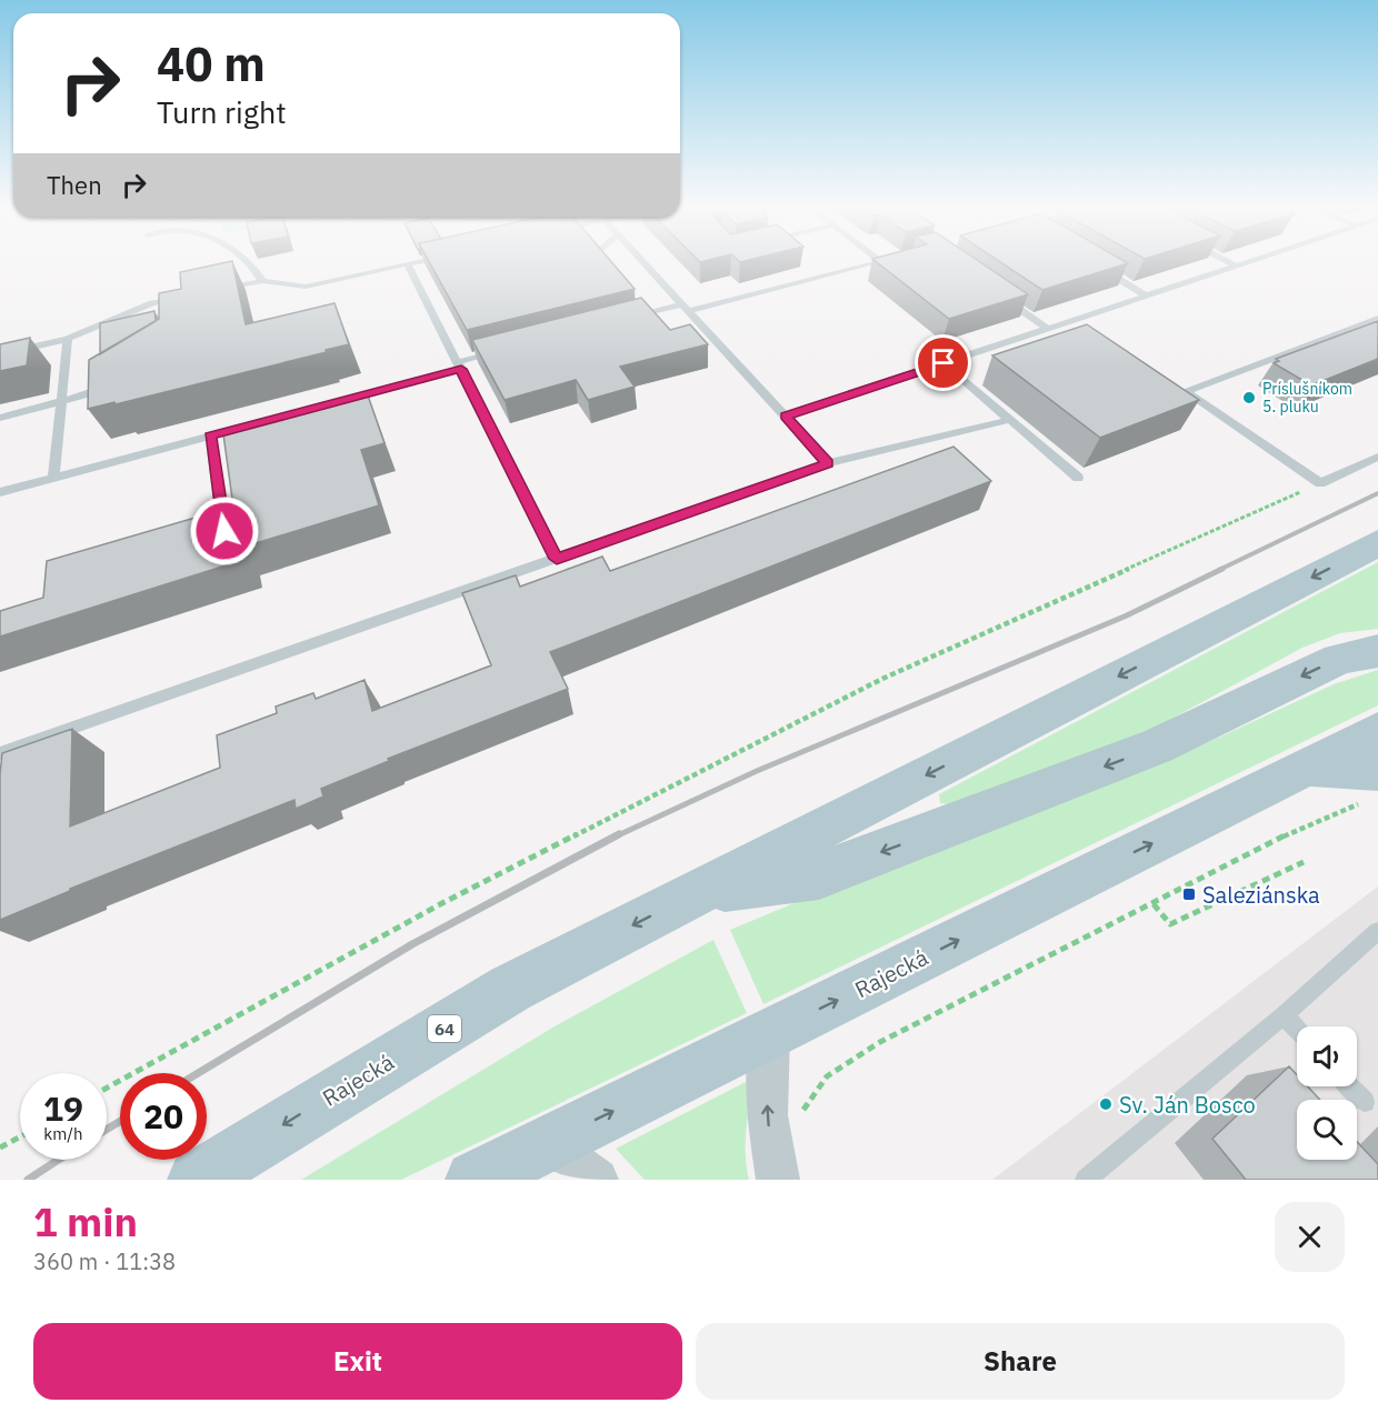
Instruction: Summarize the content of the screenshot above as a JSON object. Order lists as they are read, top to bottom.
{
  "streets": {
    "main road": ["Rajecká", "64"]
  },
  "places": {
    "other": ["Príslušníkom 5. pluku", "Sv. Ján Bosco"],
    "transit": ["Saleziánska"]
  },
  "page": {
    "turn": ["40 m", "Turn right"],
    "then": "Then",
    "speed": "19 km/h",
    "limit": "20",
    "heading": ["1 min", "360 m · 11:38"],
    "buttons": ["Exit", "Share"]
  }
}
